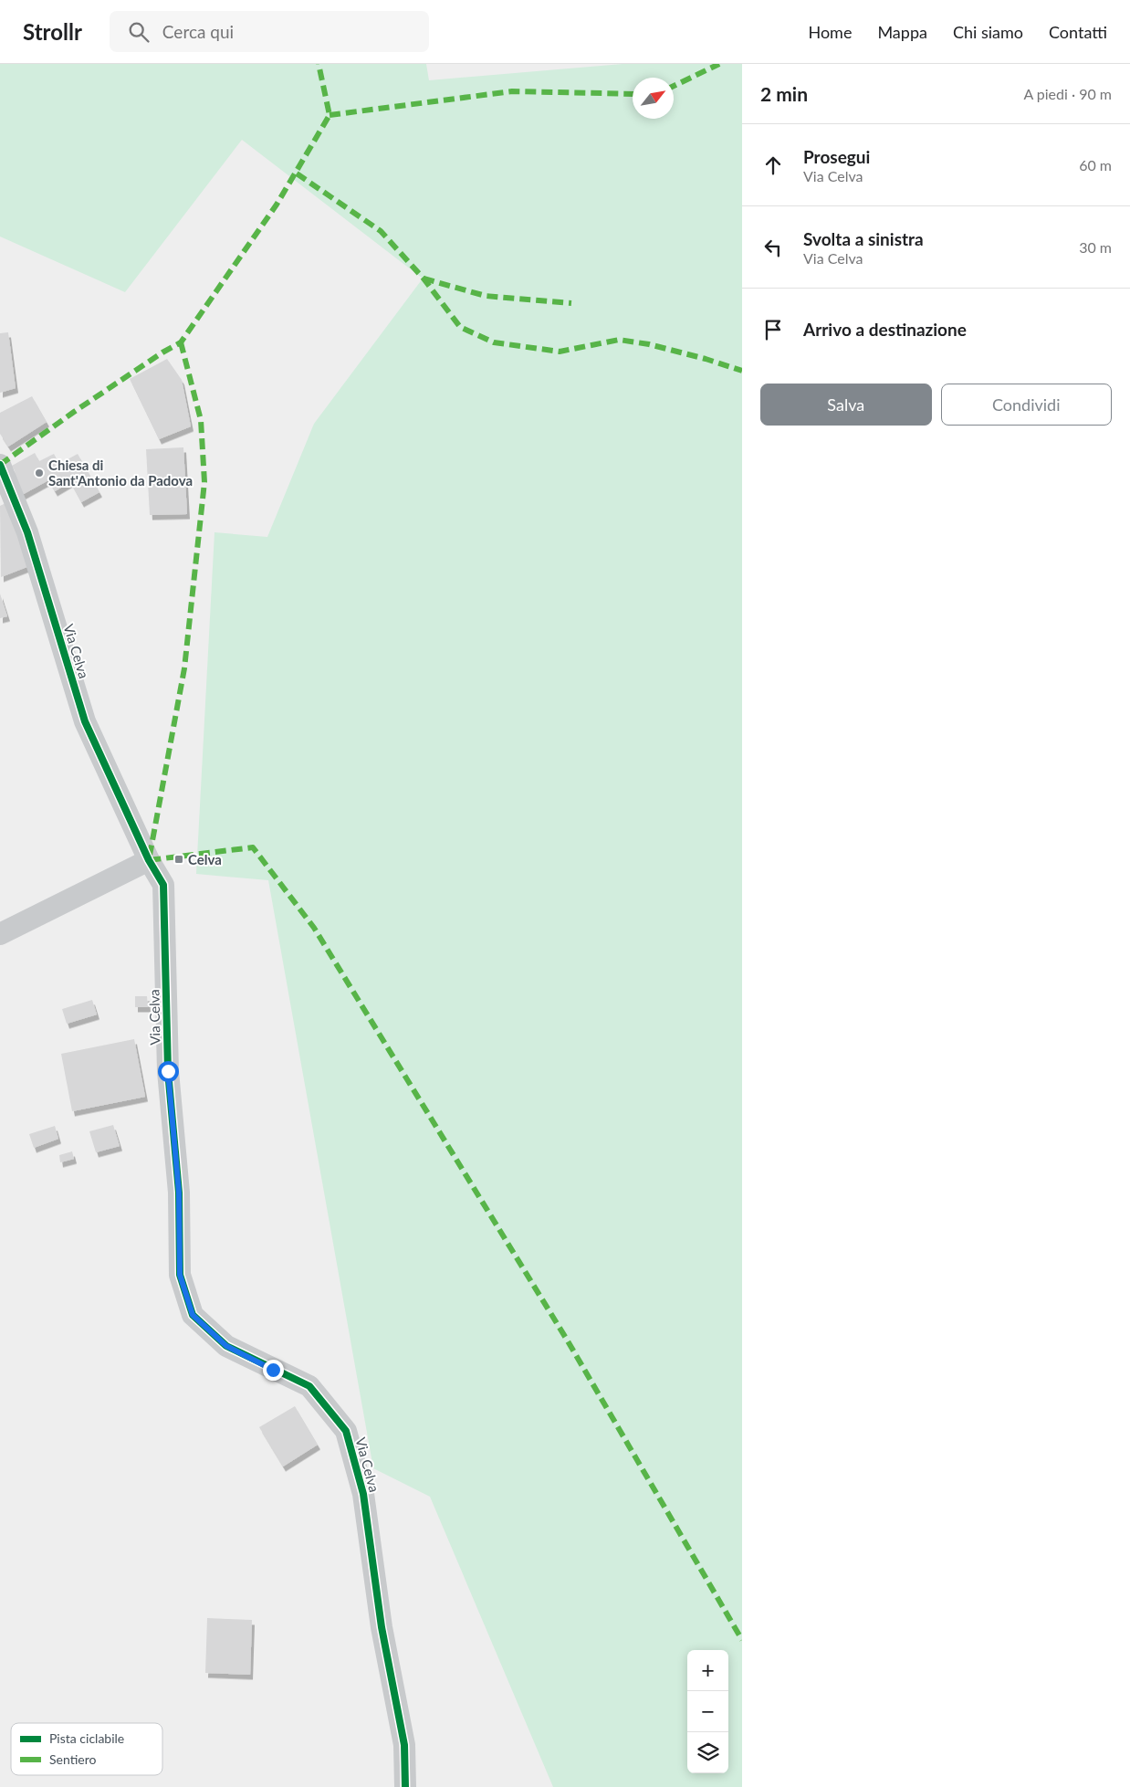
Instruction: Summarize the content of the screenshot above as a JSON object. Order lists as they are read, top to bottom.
{
  "streets": {
    "street": ["Via Celva"]
  },
  "places": {
    "other": ["Chiesa di Sant'Antonio da Padova"],
    "transit": ["Celva"]
  },
  "legend": ["Pista ciclabile", "Sentiero"],
  "north": "top right",
  "page": {
    "header": "Strollr",
    "search": "Cerca qui",
    "nav": [
      "Home",
      "Mappa",
      "Chi siamo",
      "Contatti"
    ],
    "heading": ["2 min", "A piedi · 90 m"],
    "list": [
      ["Prosegui", "Via Celva", "60 m"],
      ["Svolta a sinistra", "Via Celva", "30 m"],
      "Arrivo a destinazione"
    ],
    "buttons": ["Salva", "Condividi"],
    "map_buttons": ["+", "−"]
  }
}
